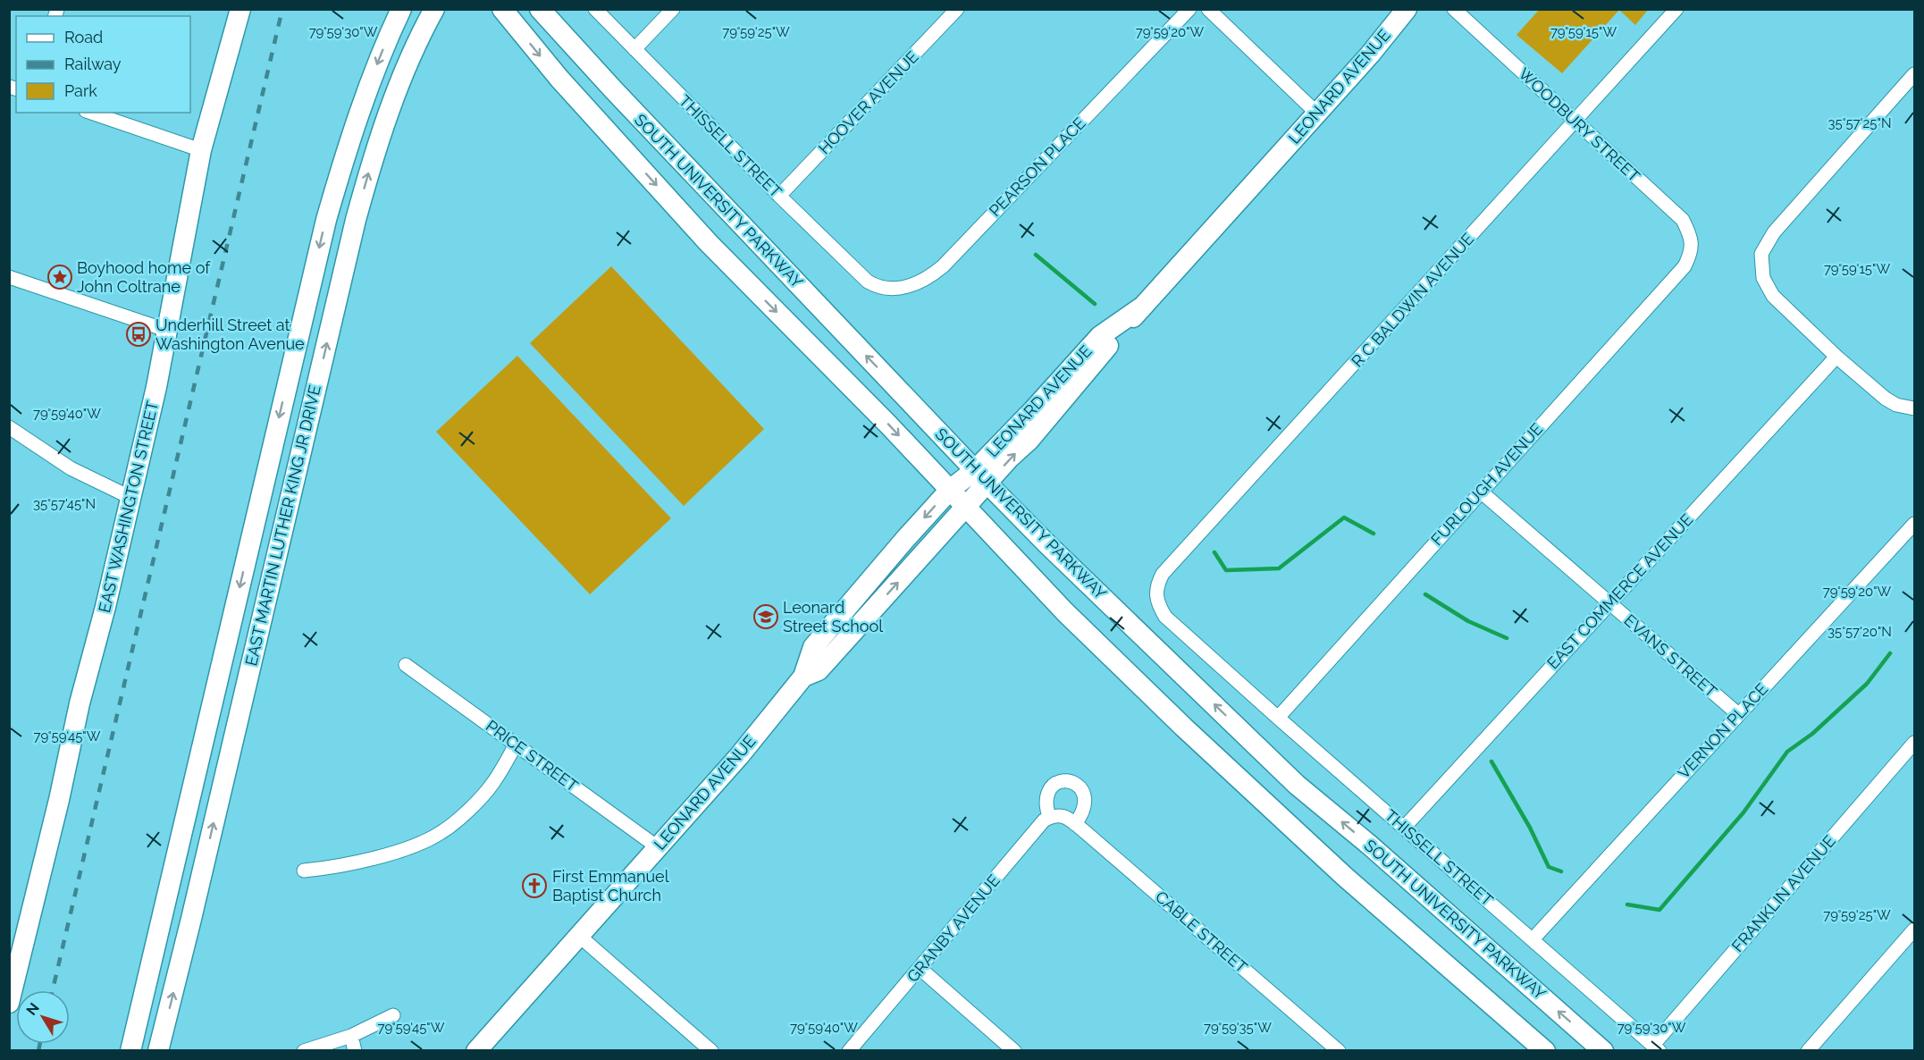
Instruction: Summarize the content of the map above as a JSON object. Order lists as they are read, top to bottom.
{
  "streets": {
    "main road": [
      "LEONARD AVENUE",
      "SOUTH UNIVERSITY PARKWAY",
      "EAST WASHINGTON STREET",
      "EAST MARTIN LUTHER KING JR DRIVE"
    ],
    "street": [
      "HOOVER AVENUE",
      "WOODBURY STREET",
      "THISSELL STREET",
      "PEARSON PLACE",
      "R C BALDWIN AVENUE",
      "FURLOUGH AVENUE",
      "EAST COMMERCE AVENUE",
      "EVANS STREET",
      "VERNON PLACE",
      "PRICE STREET",
      "FRANKLIN AVENUE",
      "GRANBY AVENUE",
      "CABLE STREET"
    ]
  },
  "crossings": [
    ["LEONARD AVENUE", "SOUTH UNIVERSITY PARKWAY"],
    ["LEONARD AVENUE", "PRICE STREET"],
    ["HOOVER AVENUE", "THISSELL STREET"],
    ["WOODBURY STREET", "R C BALDWIN AVENUE"],
    ["WOODBURY STREET", "FURLOUGH AVENUE"],
    ["THISSELL STREET", "PEARSON PLACE"],
    ["THISSELL STREET", "R C BALDWIN AVENUE"],
    ["THISSELL STREET", "FURLOUGH AVENUE"],
    ["THISSELL STREET", "EAST COMMERCE AVENUE"],
    ["THISSELL STREET", "VERNON PLACE"],
    ["THISSELL STREET", "FRANKLIN AVENUE"],
    ["FURLOUGH AVENUE", "EVANS STREET"],
    ["EAST COMMERCE AVENUE", "EVANS STREET"],
    ["EVANS STREET", "VERNON PLACE"],
    ["GRANBY AVENUE", "CABLE STREET"]
  ],
  "places": {
    "place": ["Boyhood home of John Coltrane"],
    "bus stop": ["Underhill Street at Washington Avenue"],
    "school or university": ["Leonard Street School"],
    "church": ["First Emmanuel Baptist Church"]
  },
  "legend": ["Road", "Railway", "Park"],
  "north": "top left",
  "coordinates": [
    "79°59'25\"W",
    "79°59'15\"W",
    "79°59'30\"W",
    "79°59'20\"W",
    "35°57'25\"N",
    "79°59'40\"W",
    "35°57'45\"N",
    "35°57'20\"N",
    "79°59'45\"W",
    "79°59'35\"W"
  ]
}
